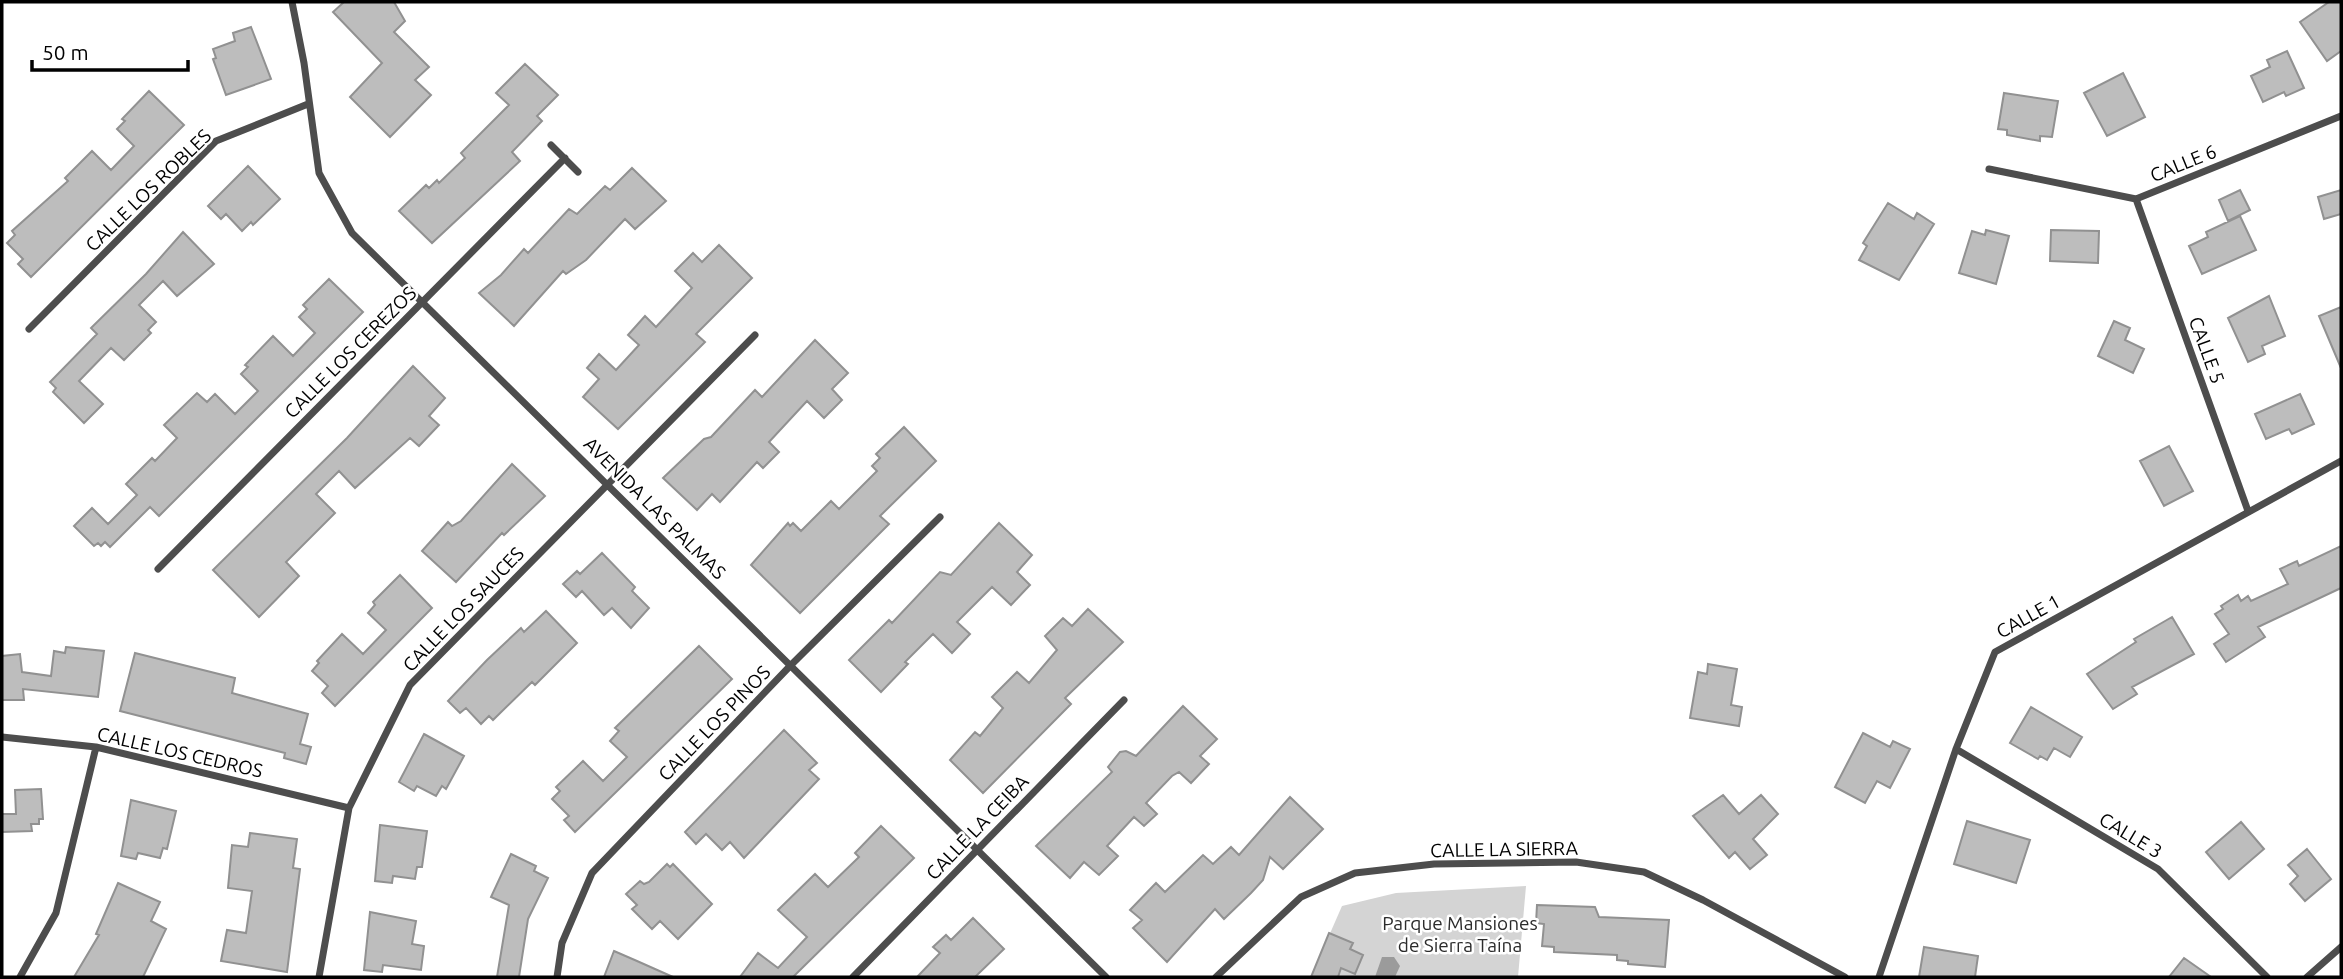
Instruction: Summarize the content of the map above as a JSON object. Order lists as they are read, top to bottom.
{
  "streets": {
    "street": [
      "CALLE 6",
      "CALLE LOS ROBLES",
      "CALLE 5",
      "CALLE LOS CEREZOS",
      "AVENIDA LAS PALMAS",
      "CALLE LOS SAUCES",
      "CALLE 1",
      "CALLE LOS PINOS",
      "CALLE LOS CEDROS",
      "CALLE LA CEIBA",
      "CALLE 3",
      "CALLE LA SIERRA"
    ]
  },
  "crossings": [
    ["CALLE 6", "CALLE 5"],
    ["CALLE LOS ROBLES", "AVENIDA LAS PALMAS"],
    ["CALLE 5", "CALLE 1"],
    ["CALLE LOS CEREZOS", "AVENIDA LAS PALMAS"],
    ["AVENIDA LAS PALMAS", "CALLE LOS SAUCES"],
    ["AVENIDA LAS PALMAS", "CALLE LOS PINOS"],
    ["AVENIDA LAS PALMAS", "CALLE LA CEIBA"],
    ["CALLE LOS SAUCES", "CALLE LOS CEDROS"],
    ["CALLE 1", "CALLE 3"]
  ],
  "parks": ["Parque Mansiones de Sierra Taína"],
  "scale_bar": "50 m"
}
